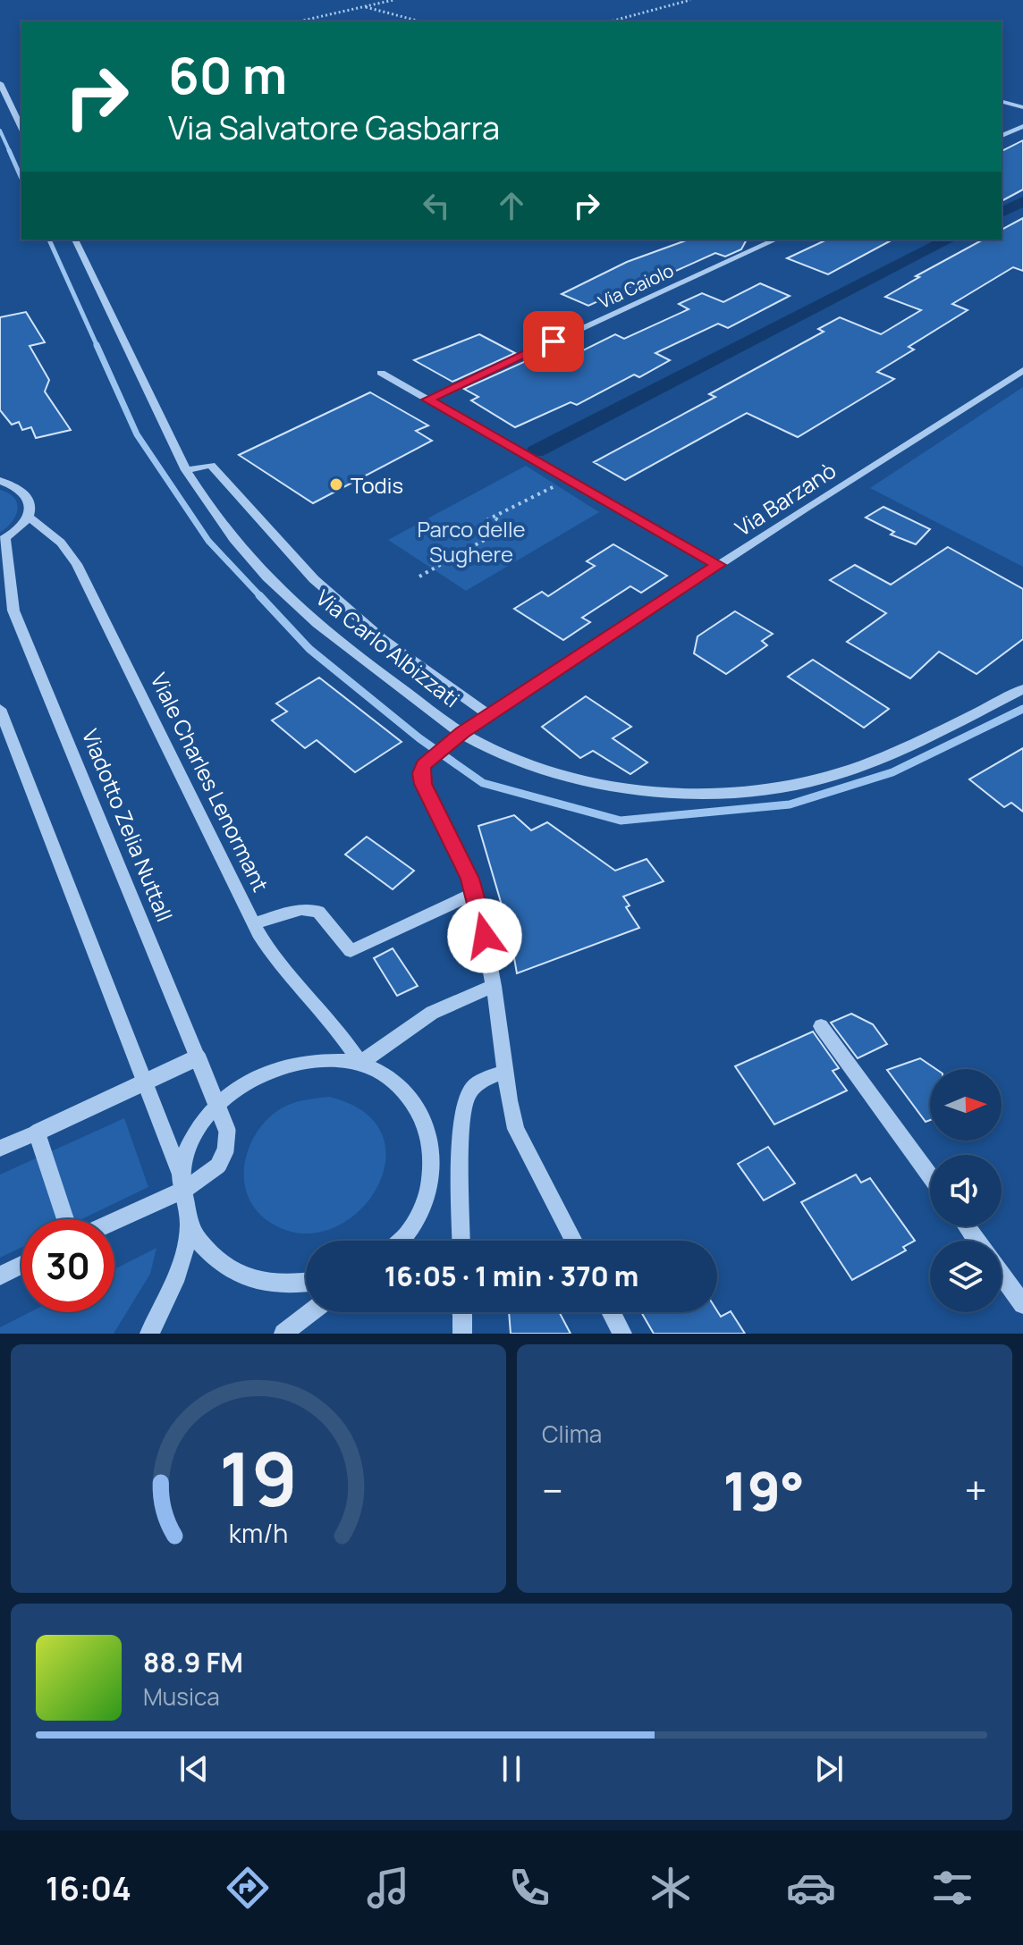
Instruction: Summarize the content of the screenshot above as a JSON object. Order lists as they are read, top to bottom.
{
  "streets": {
    "street": [
      "Via Caiolo",
      "Via Barzanò",
      "Via Carlo Albizzati",
      "Viale Charles Lenormant",
      "Viadotto Zelia Nuttall"
    ]
  },
  "crossings": [
    ["Via Barzanò", "Via Carlo Albizzati"]
  ],
  "parks": ["Parco delle Sughere"],
  "places": ["Todis"],
  "north": "right",
  "page": {
    "turn": ["60 m", "Via Salvatore Gasbarra"],
    "limit": "30",
    "trip": "16:05 · 1 min · 370 m",
    "tile": "Clima",
    "heat": ["−", "19°", "+"],
    "song": ["88.9 FM", "Musica"],
    "tabs": "16:04",
    "gauge": ["19", "km/h"]
  }
}
